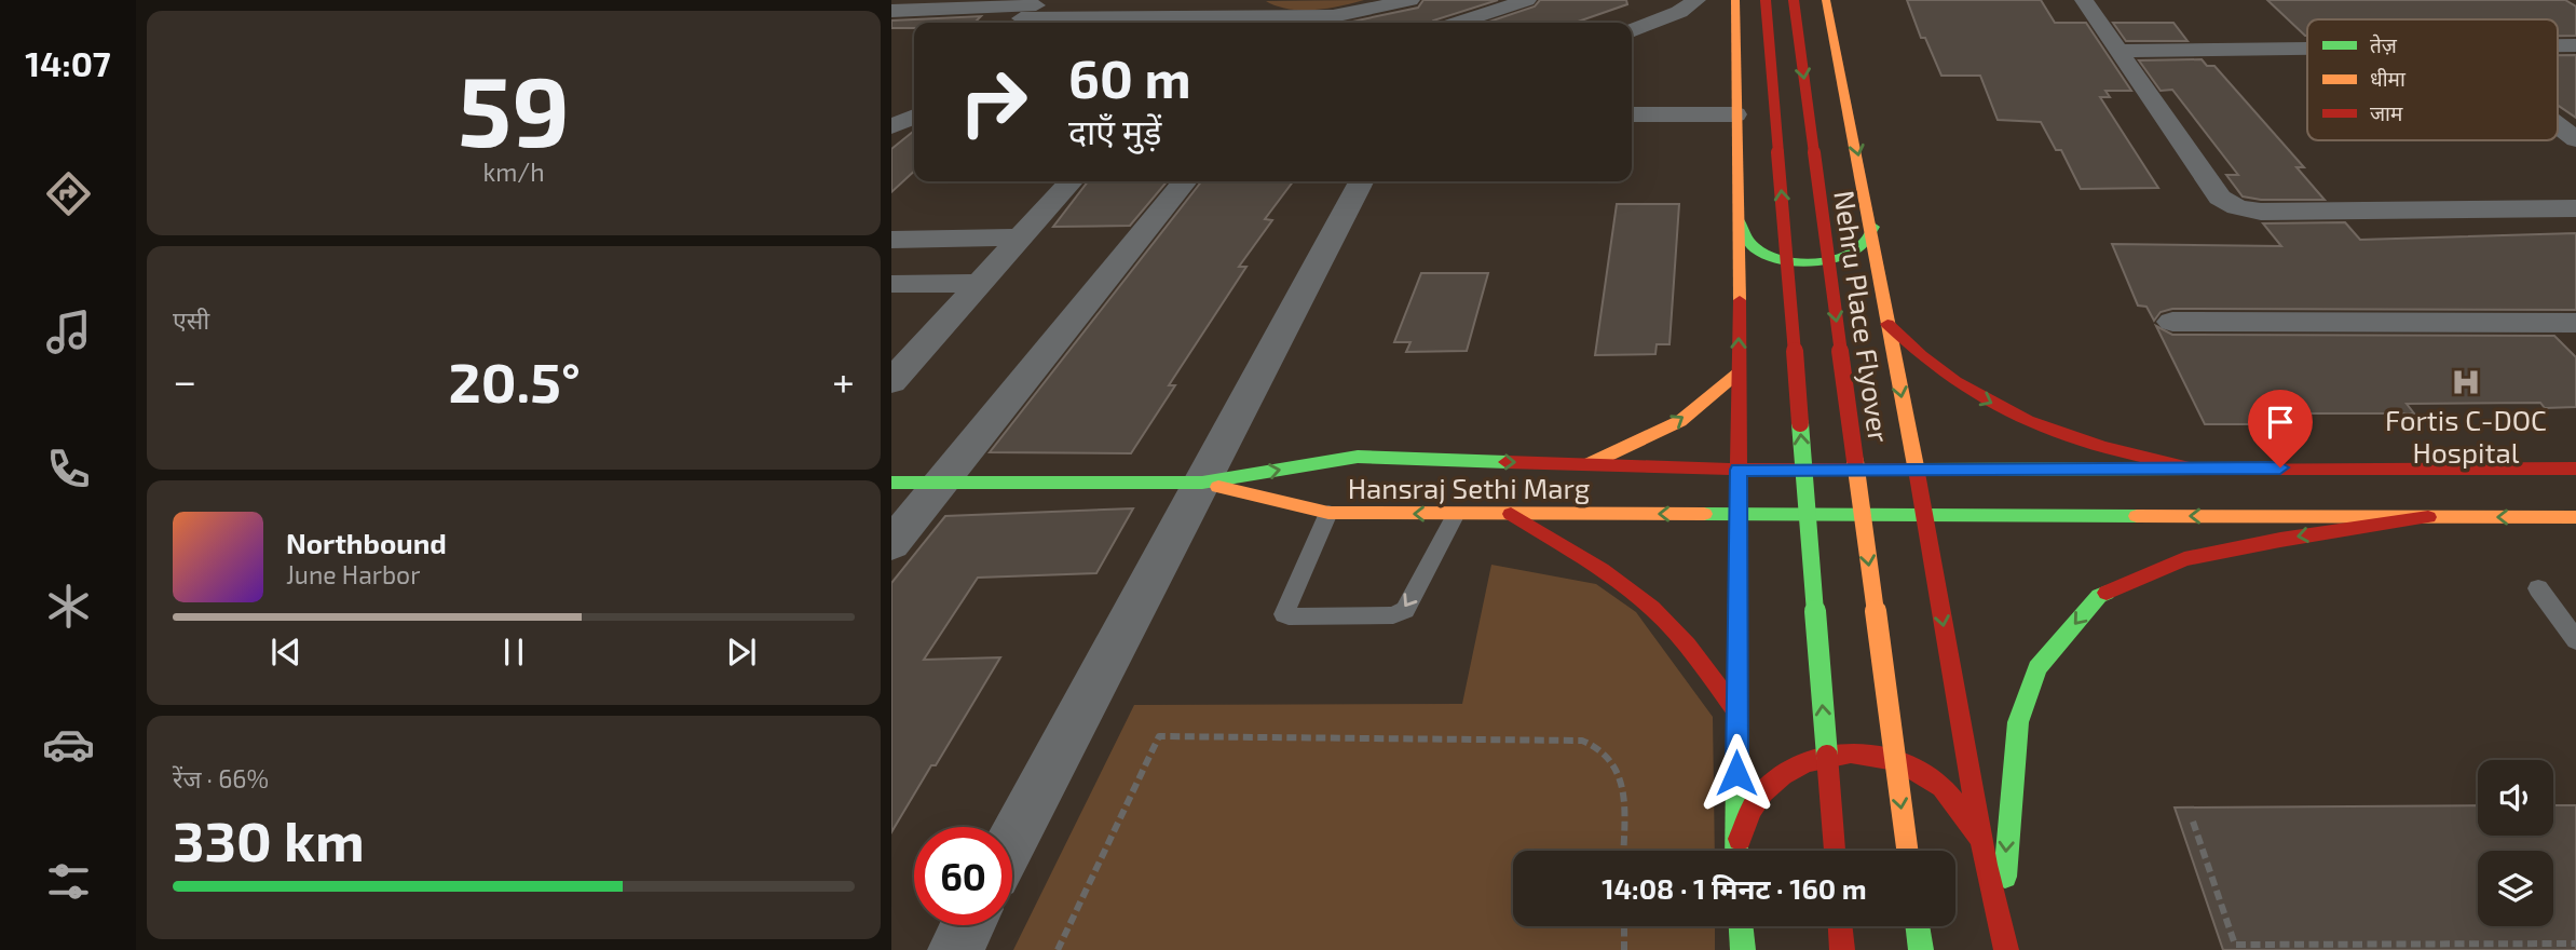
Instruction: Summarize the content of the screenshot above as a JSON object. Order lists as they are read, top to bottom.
{
  "streets": {
    "main road": ["Nehru Place Flyover", "Hansraj Sethi Marg"]
  },
  "places": {
    "hospital": ["Fortis C-DOC Hospital"]
  },
  "legend": ["तेज़", "धीमा", "जाम"],
  "page": {
    "tabs": "14:07",
    "tile": [
      ["59", "km/h"],
      "एसी",
      ["रेंज · 66%", "330 km"]
    ],
    "turn": ["60 m", "दाएँ मुड़ें"],
    "heat": ["−", "20.5°", "+"],
    "song": ["Northbound", "June Harbor"],
    "limit": "60",
    "trip": "14:08 · 1 मिनट · 160 m"
  }
}
